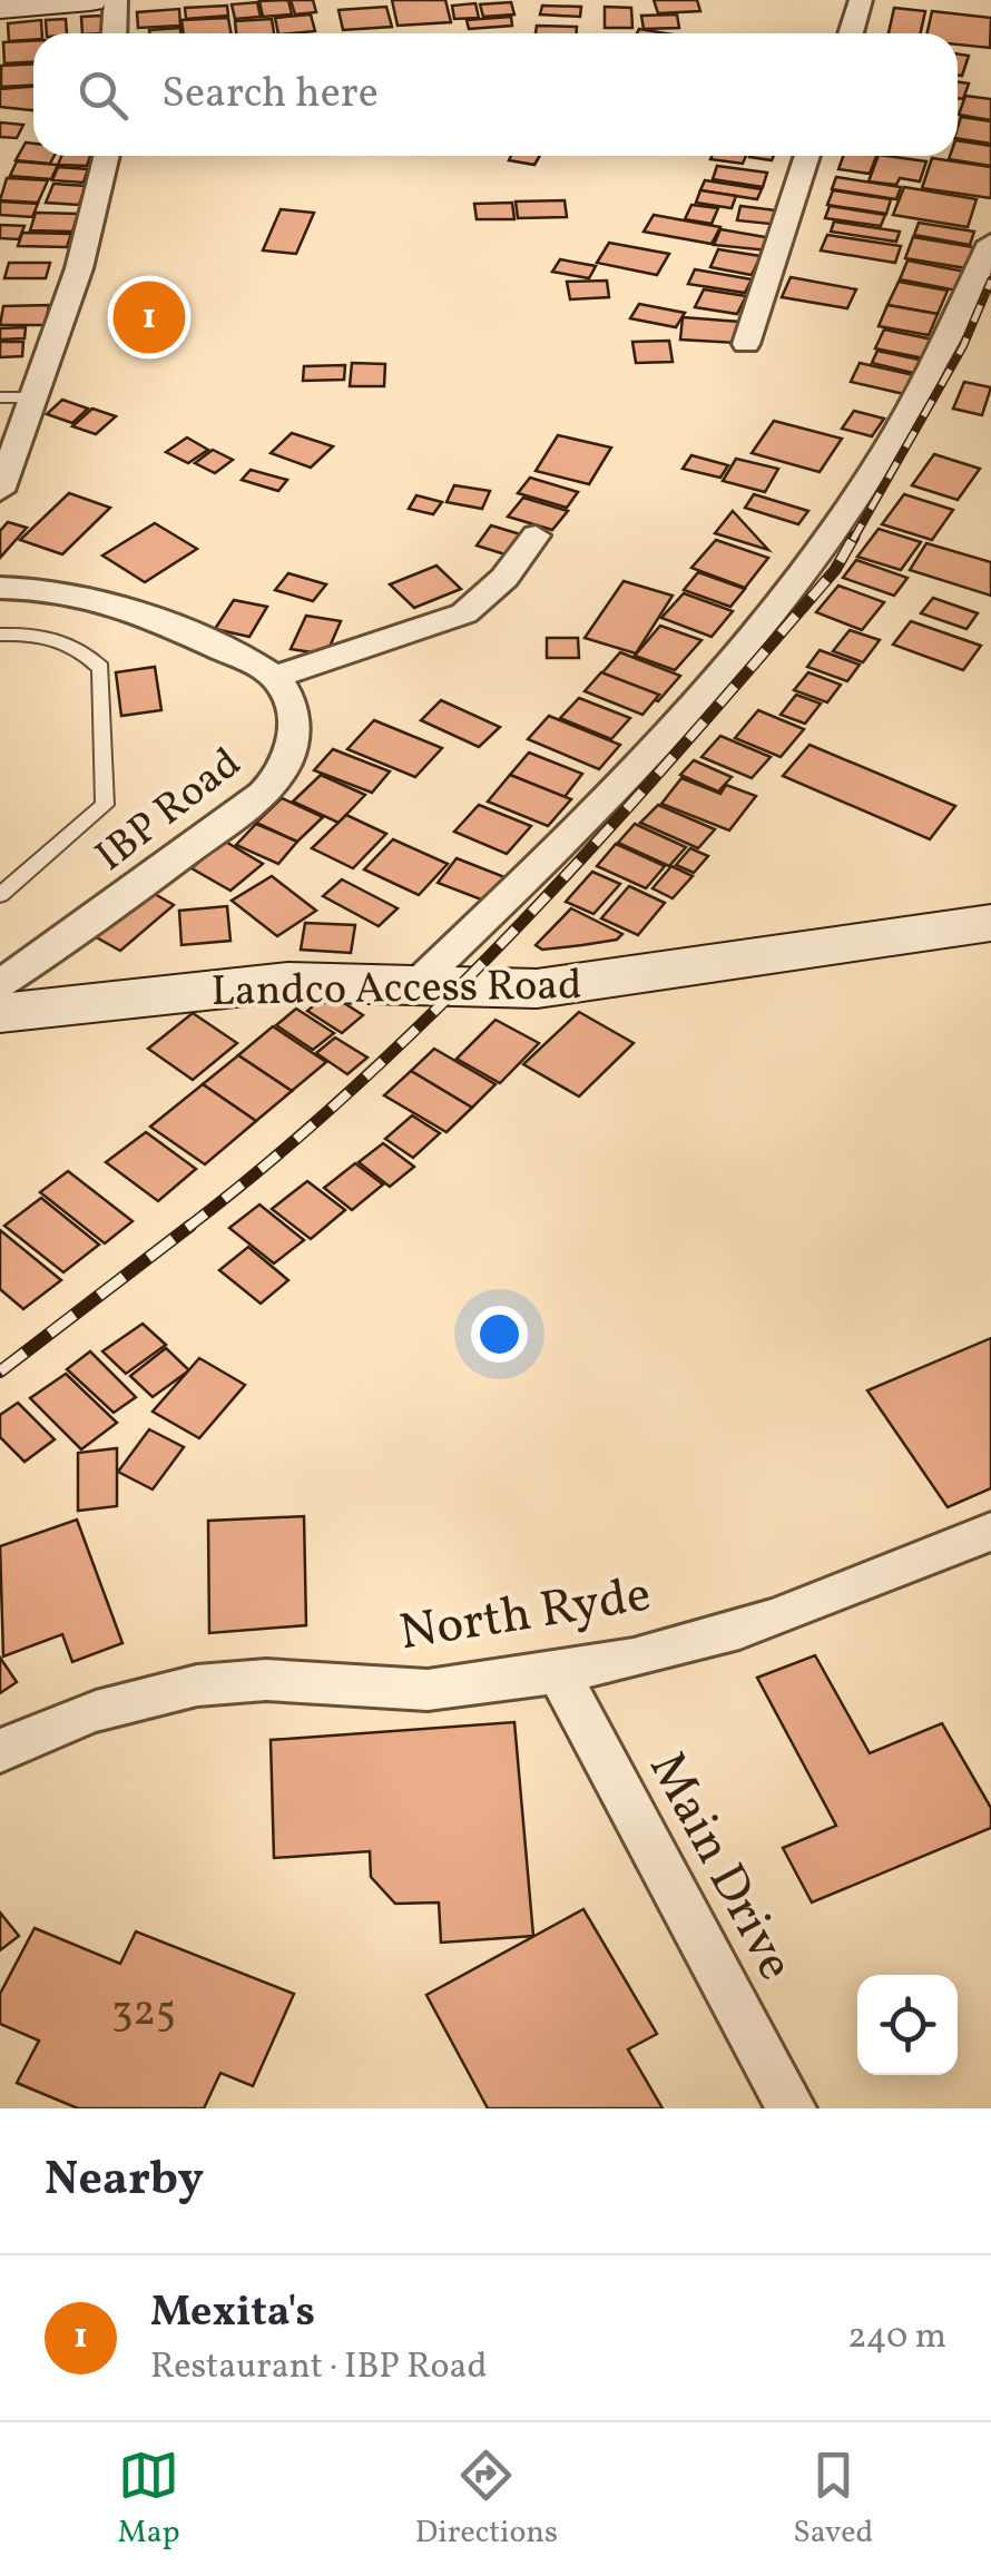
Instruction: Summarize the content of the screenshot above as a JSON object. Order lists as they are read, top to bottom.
{
  "streets": {
    "street": [
      "IBP Road",
      "Landco Access Road",
      "North Ryde",
      "Main Drive"
    ]
  },
  "crossings": [
    ["North Ryde", "Main Drive"]
  ],
  "house_numbers": ["325"],
  "page": {
    "search": "Search here",
    "pins": "1",
    "heading": "Nearby",
    "list": [
      {
        "mark": "1",
        "name": "Mexita's",
        "note": "Restaurant · IBP Road",
        "value": "240 m"
      }
    ],
    "nav": ["Map", "Directions", "Saved"]
  }
}
